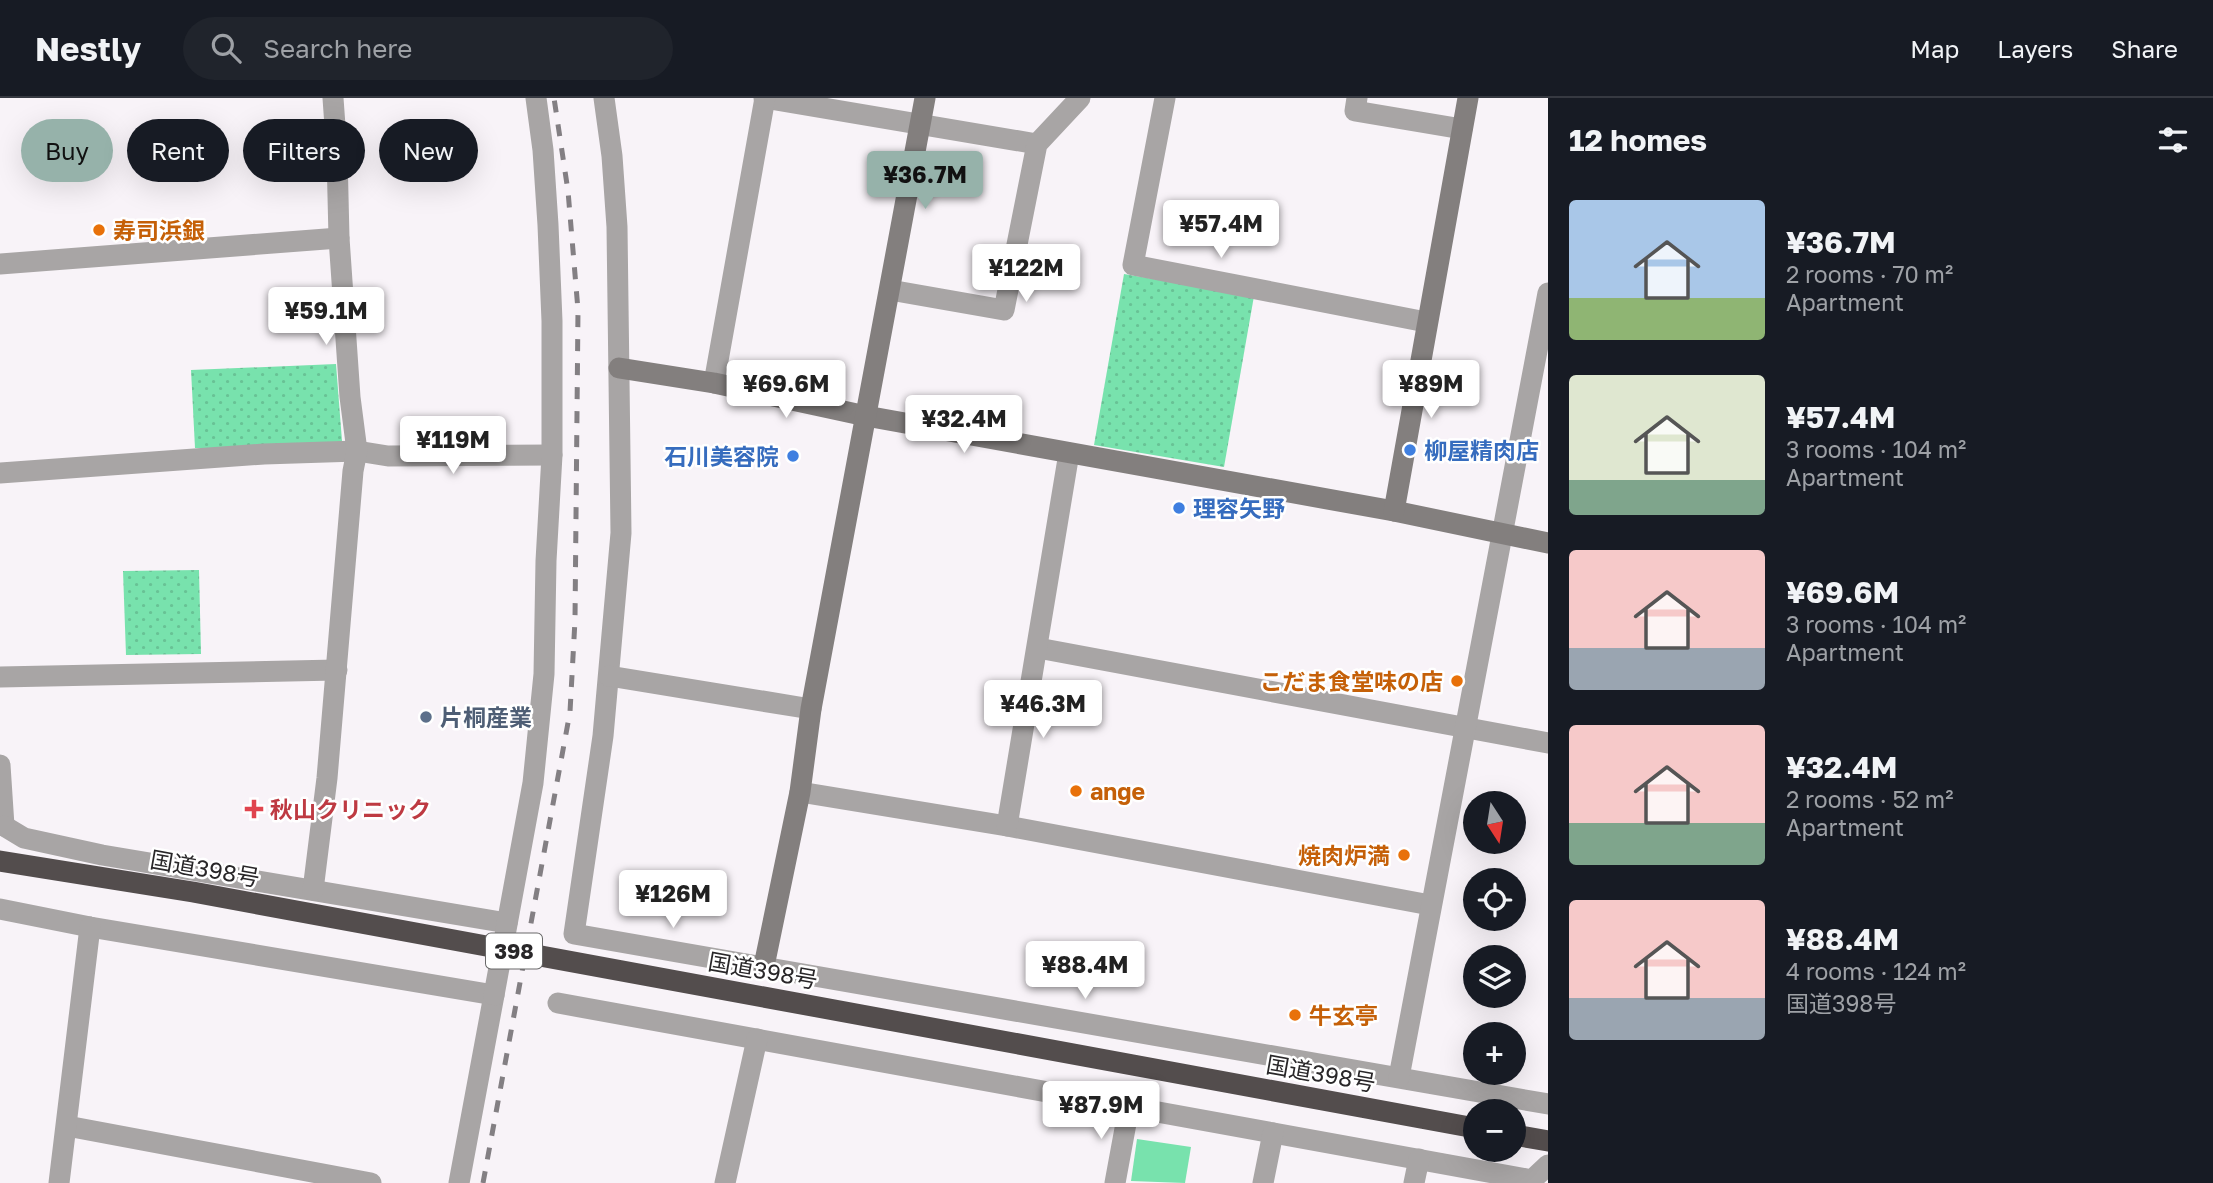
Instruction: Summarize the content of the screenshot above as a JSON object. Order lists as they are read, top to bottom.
{
  "streets": {
    "highway": ["国道398号", "398"]
  },
  "places": {
    "other": [
      "寿司浜銀",
      "柳屋精肉店",
      "石川美容院",
      "理容矢野",
      "こだま食堂味の店",
      "片桐産業",
      "ange",
      "焼肉炉満",
      "牛玄亭"
    ],
    "health": ["秋山クリニック"]
  },
  "north": "bottom",
  "page": {
    "header": "Nestly",
    "search": "Search here",
    "nav": ["Map", "Layers", "Share"],
    "heading": "12 homes",
    "chip": [
      "Buy",
      "Rent",
      "Filters",
      "New"
    ],
    "price": [
      "¥36.7M",
      "¥57.4M",
      "¥122M",
      "¥59.1M",
      "¥69.6M",
      "¥89M",
      "¥32.4M",
      "¥119M",
      "¥46.3M",
      "¥126M",
      "¥88.4M",
      "¥87.9M"
    ],
    "list": [
      {
        "name": "¥36.7M",
        "note": "2 rooms · 70 m² · Apartment"
      },
      {
        "name": "¥57.4M",
        "note": "3 rooms · 104 m² · Apartment"
      },
      {
        "name": "¥69.6M",
        "note": "3 rooms · 104 m² · Apartment"
      },
      {
        "name": "¥32.4M",
        "note": "2 rooms · 52 m² · Apartment"
      },
      {
        "name": "¥88.4M",
        "note": "4 rooms · 124 m² · 国道398号"
      }
    ],
    "map_buttons": ["+", "−"]
  }
}
